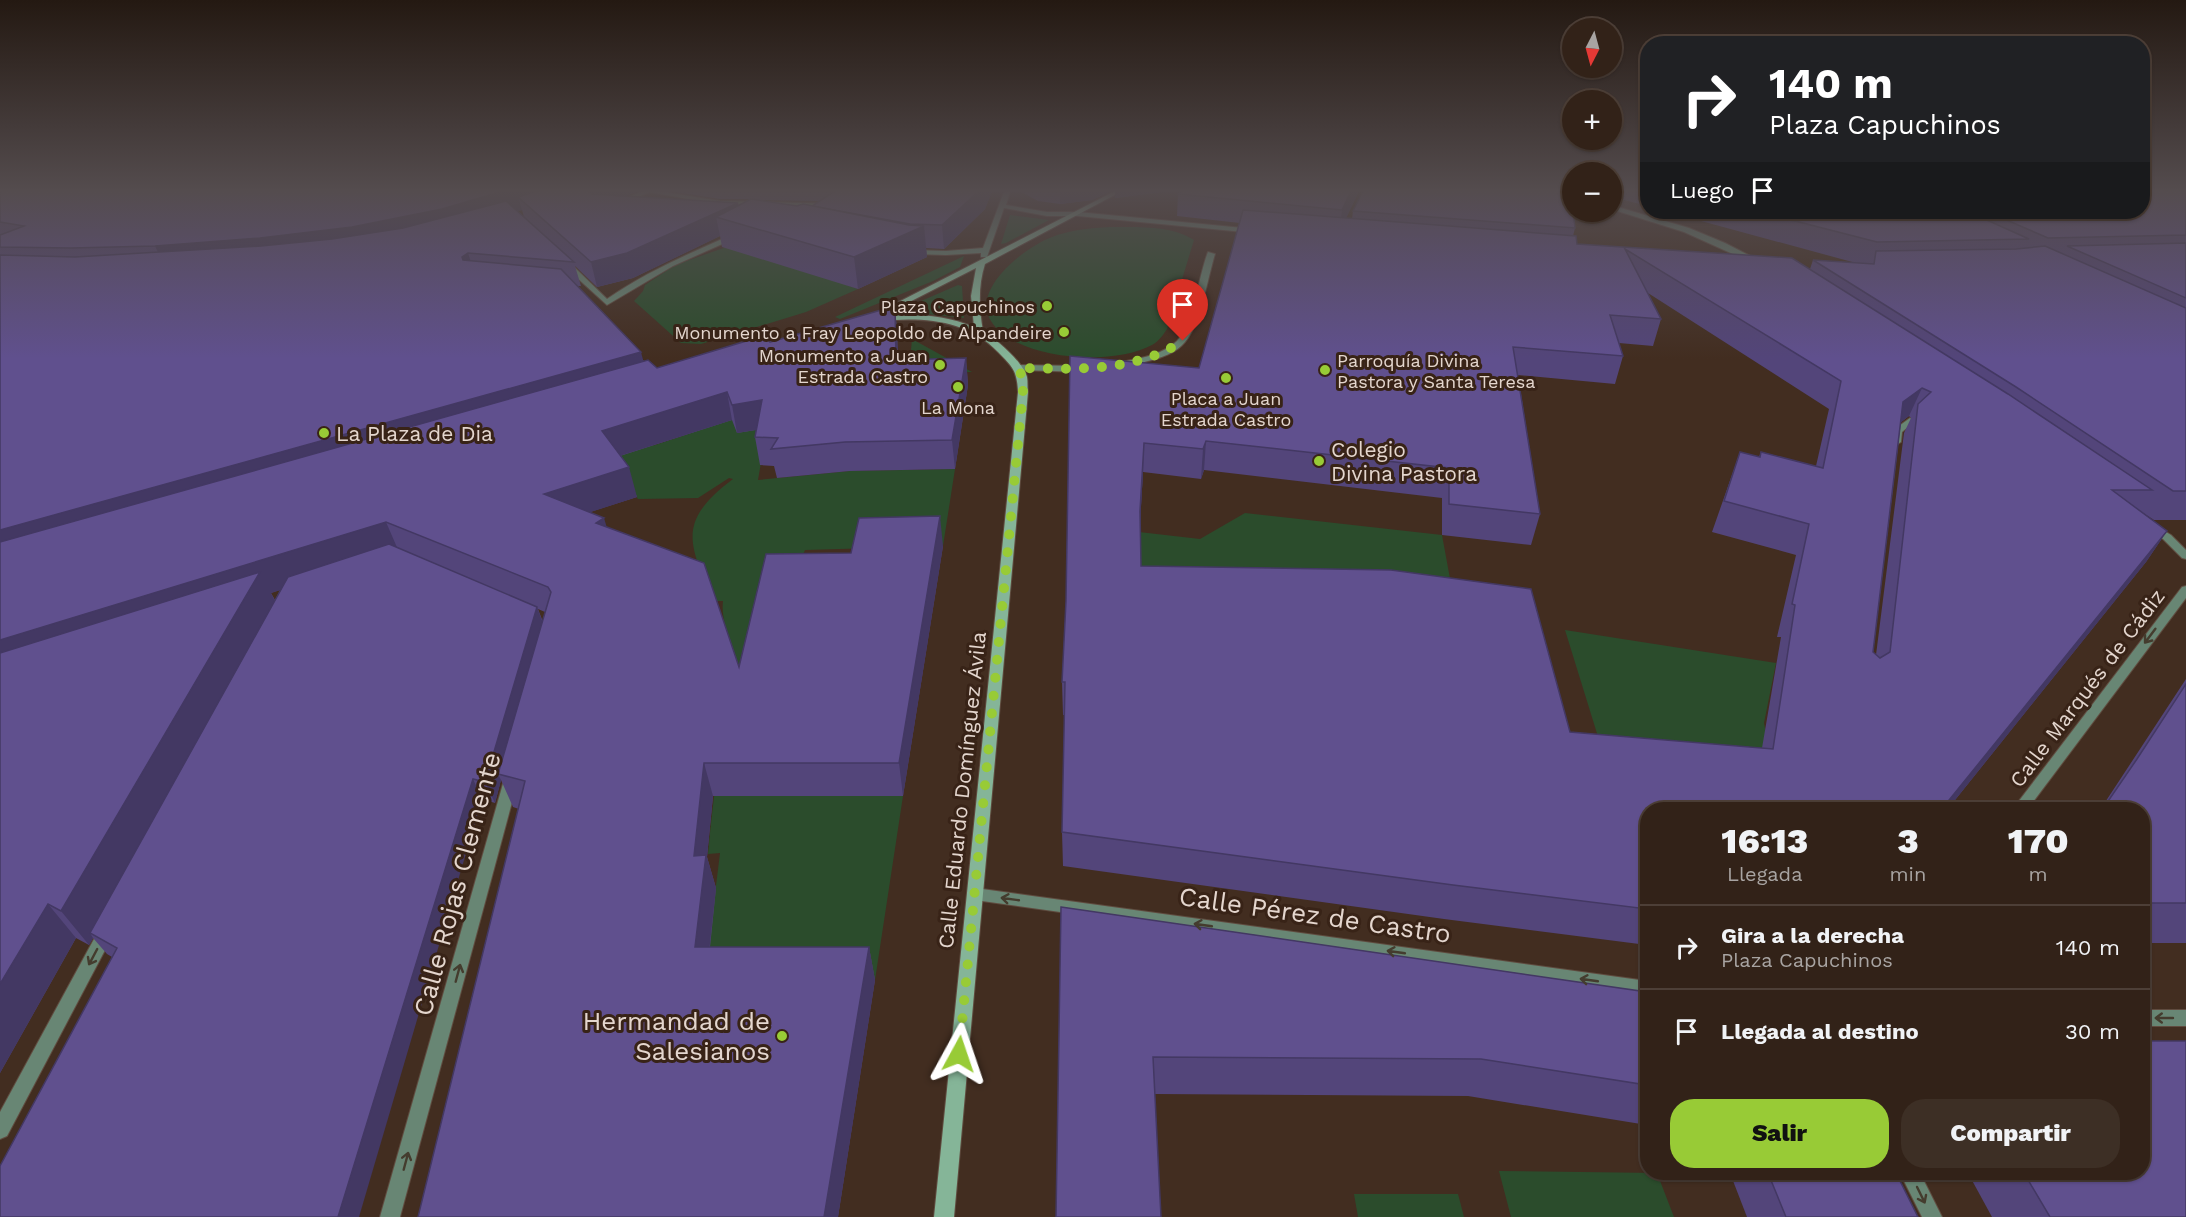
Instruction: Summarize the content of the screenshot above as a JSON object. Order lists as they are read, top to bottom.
{
  "streets": {
    "main road": ["Calle Eduardo Domínguez Ávila"],
    "street": ["Calle Marqués de Cádiz", "Calle Rojas Clemente", "Calle Pérez de Castro"]
  },
  "crossings": [
    ["Calle Eduardo Domínguez Ávila", "Calle Pérez de Castro"]
  ],
  "one_way": ["Calle Marqués de Cádiz", "Calle Rojas Clemente", "Calle Pérez de Castro"],
  "places": [
    "Plaza Capuchinos",
    "Monumento a Fray Leopoldo de Alpandeire",
    "Monumento a Juan Estrada Castro",
    "Parroquía Divina Pastora y Santa Teresa",
    "Placa a Juan Estrada Castro",
    "La Mona",
    "La Plaza de Dia",
    "Colegio Divina Pastora",
    "Hermandad de Salesianos"
  ],
  "north": "bottom",
  "page": {
    "map_buttons": ["+", "−"],
    "turn": ["140 m", "Plaza Capuchinos"],
    "then": "Luego",
    "eta": [
      "16:13",
      "Llegada",
      "3",
      "min",
      "170",
      "m"
    ],
    "list": [
      {
        "name": "Gira a la derecha",
        "note": "Plaza Capuchinos",
        "value": "140 m"
      },
      {
        "name": "Llegada al destino",
        "value": "30 m"
      }
    ],
    "buttons": ["Salir", "Compartir"]
  }
}
